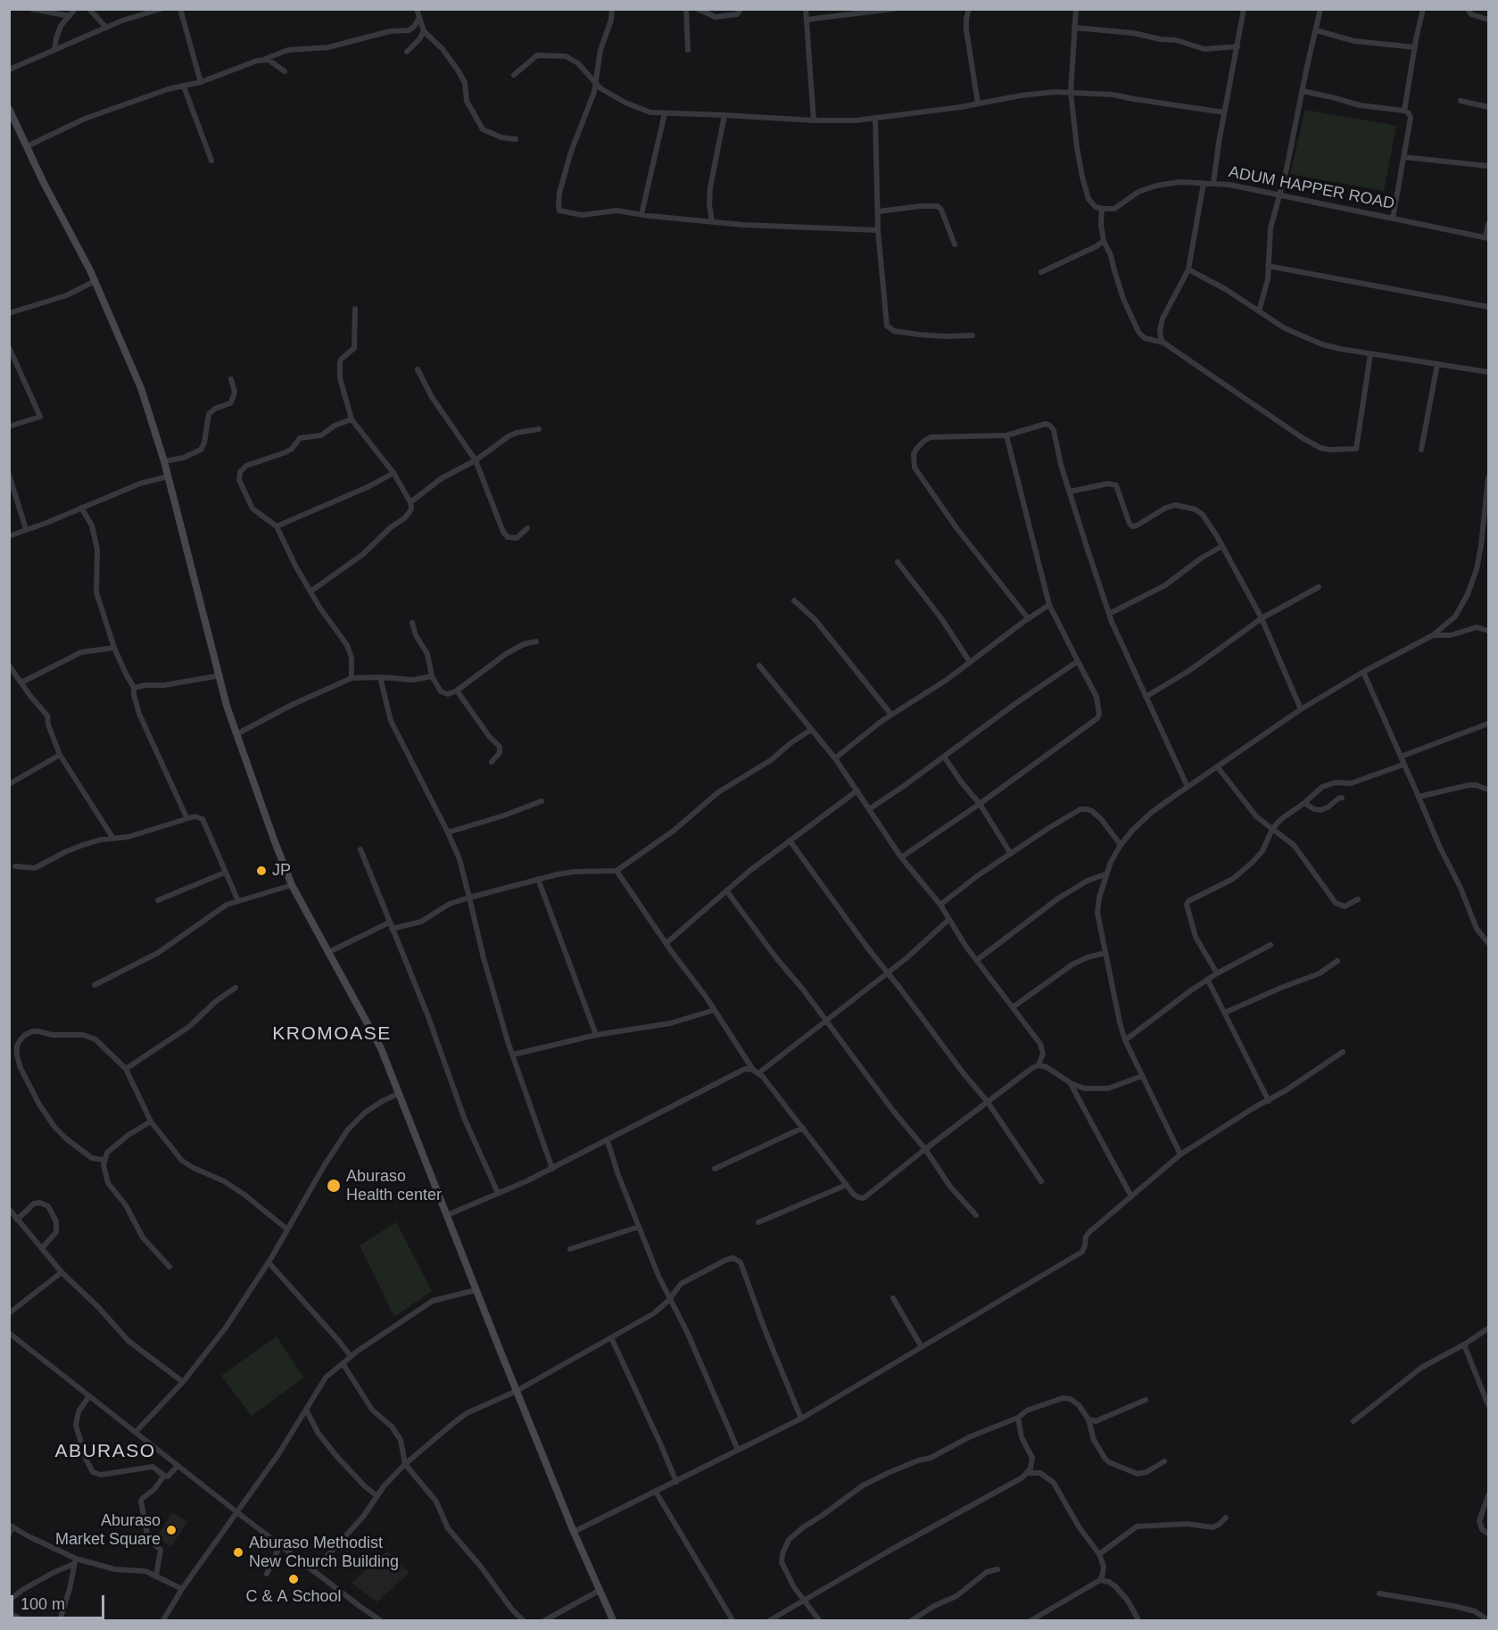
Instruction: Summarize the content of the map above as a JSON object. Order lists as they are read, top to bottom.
{
  "streets": {
    "street": ["ADUM HAPPER ROAD"]
  },
  "districts": ["KROMOASE", "ABURASO"],
  "places": [
    "JP",
    "Aburaso Health center",
    "Aburaso Market Square",
    "Aburaso Methodist New Church Building",
    "C & A School"
  ],
  "scale_bar": "100 m"
}
